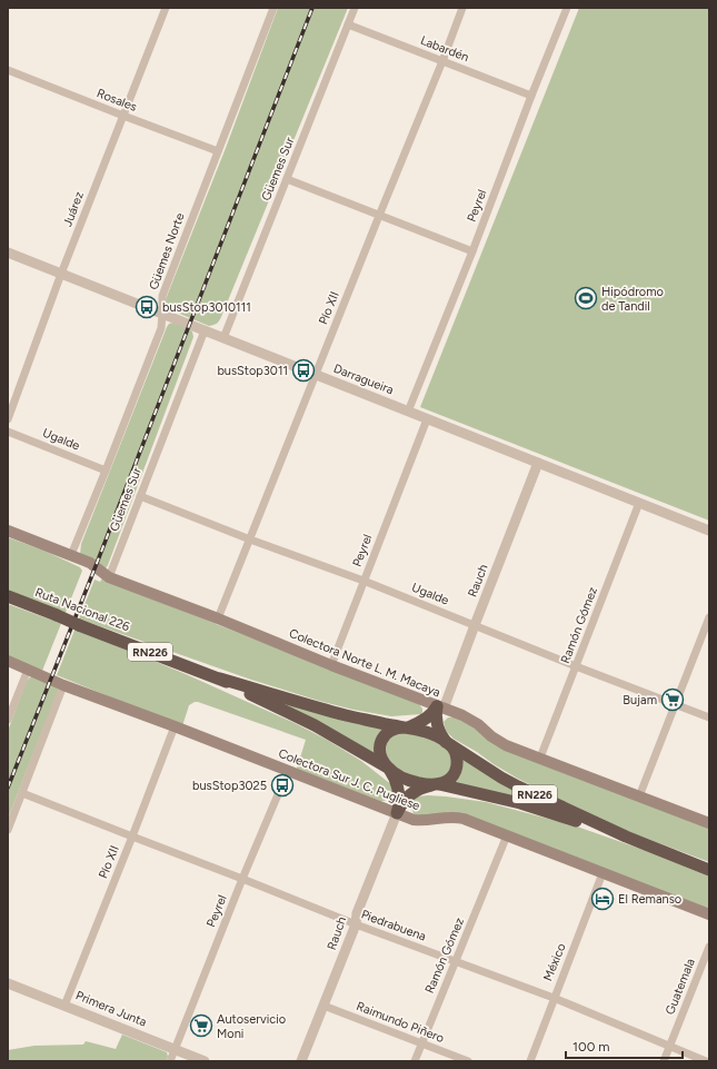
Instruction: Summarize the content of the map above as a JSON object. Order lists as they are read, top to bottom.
{
  "streets": {
    "highway": ["Ruta Nacional 226", "RN226"],
    "main road": ["Colectora Norte L. M. Macaya", "Colectora Sur J. C. Pugliese"],
    "street": [
      "Labardén",
      "Rosales",
      "Güemes Sur",
      "Peyrel",
      "Juárez",
      "Güemes Norte",
      "Pío XII",
      "Darragueira",
      "Ugalde",
      "Rauch",
      "Ramón Gómez",
      "Piedrabuena",
      "México",
      "Guatemala",
      "Primera Junta",
      "Raimundo Piñero"
    ]
  },
  "crossings": [
    ["Labardén", "Güemes Sur"],
    ["Labardén", "Peyrel"],
    ["Labardén", "Pío XII"],
    ["Rosales", "Juárez"],
    ["Rosales", "Güemes Norte"],
    ["Güemes Sur", "Darragueira"],
    ["Güemes Sur", "Ugalde"],
    ["Güemes Sur", "Colectora Norte L. M. Macaya"],
    ["Peyrel", "Darragueira"],
    ["Peyrel", "Ugalde"],
    ["Peyrel", "Colectora Norte L. M. Macaya"],
    ["Peyrel", "Colectora Sur J. C. Pugliese"],
    ["Peyrel", "Piedrabuena"],
    ["Peyrel", "Primera Junta"],
    ["Juárez", "Darragueira"],
    ["Güemes Norte", "Darragueira"],
    ["Güemes Norte", "Ugalde"],
    ["Güemes Norte", "Colectora Norte L. M. Macaya"],
    ["Pío XII", "Darragueira"],
    ["Pío XII", "Ugalde"],
    ["Pío XII", "Colectora Norte L. M. Macaya"],
    ["Pío XII", "Colectora Sur J. C. Pugliese"],
    ["Pío XII", "Piedrabuena"],
    ["Pío XII", "Primera Junta"],
    ["Darragueira", "Rauch"],
    ["Darragueira", "Ramón Gómez"],
    ["Ugalde", "Rauch"],
    ["Ugalde", "Ramón Gómez"],
    ["Rauch", "Colectora Norte L. M. Macaya"],
    ["Rauch", "Colectora Sur J. C. Pugliese"],
    ["Rauch", "Piedrabuena"],
    ["Rauch", "Raimundo Piñero"],
    ["Ramón Gómez", "Colectora Norte L. M. Macaya"],
    ["Ramón Gómez", "Colectora Sur J. C. Pugliese"],
    ["Ramón Gómez", "Piedrabuena"],
    ["Ramón Gómez", "Raimundo Piñero"],
    ["Colectora Sur J. C. Pugliese", "México"],
    ["Piedrabuena", "México"],
    ["Piedrabuena", "Guatemala"]
  ],
  "places": {
    "sports": ["Hipódromo de Tandil"],
    "bus stop": ["busStop3010111", "busStop3011", "busStop3025"],
    "supermarket": ["Bujam", "Autoservicio Moni"],
    "hotel": ["El Remanso"]
  },
  "scale_bar": "100 m"
}
